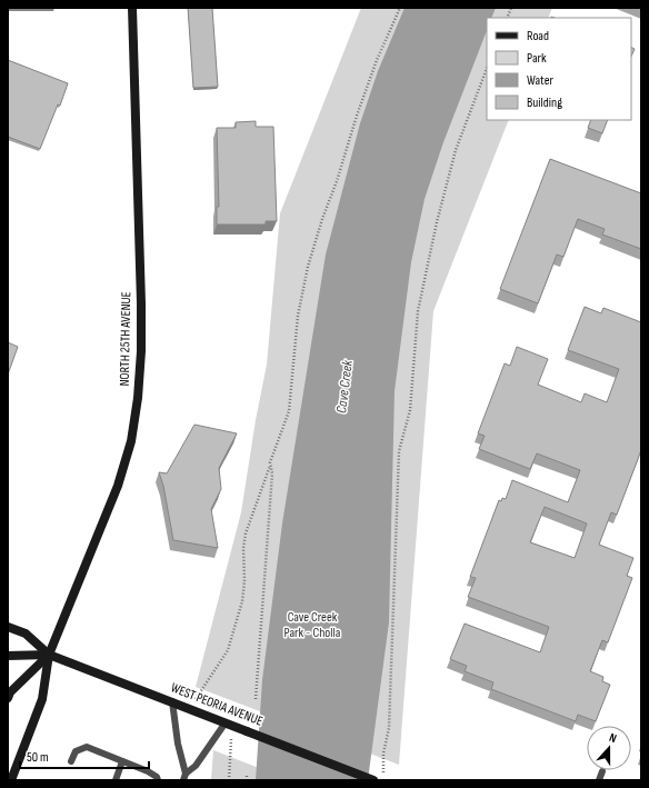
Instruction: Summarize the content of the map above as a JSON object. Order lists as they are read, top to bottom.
{
  "streets": {
    "street": ["NORTH 25TH AVENUE", "WEST PEORIA AVENUE"]
  },
  "crossings": [
    ["NORTH 25TH AVENUE", "WEST PEORIA AVENUE"]
  ],
  "water": ["Cave Creek"],
  "parks": ["Cave Creek Park - Cholla"],
  "legend": [
    "Road",
    "Park",
    "Water",
    "Building"
  ],
  "scale_bar": "50 m",
  "north": "top"
}
